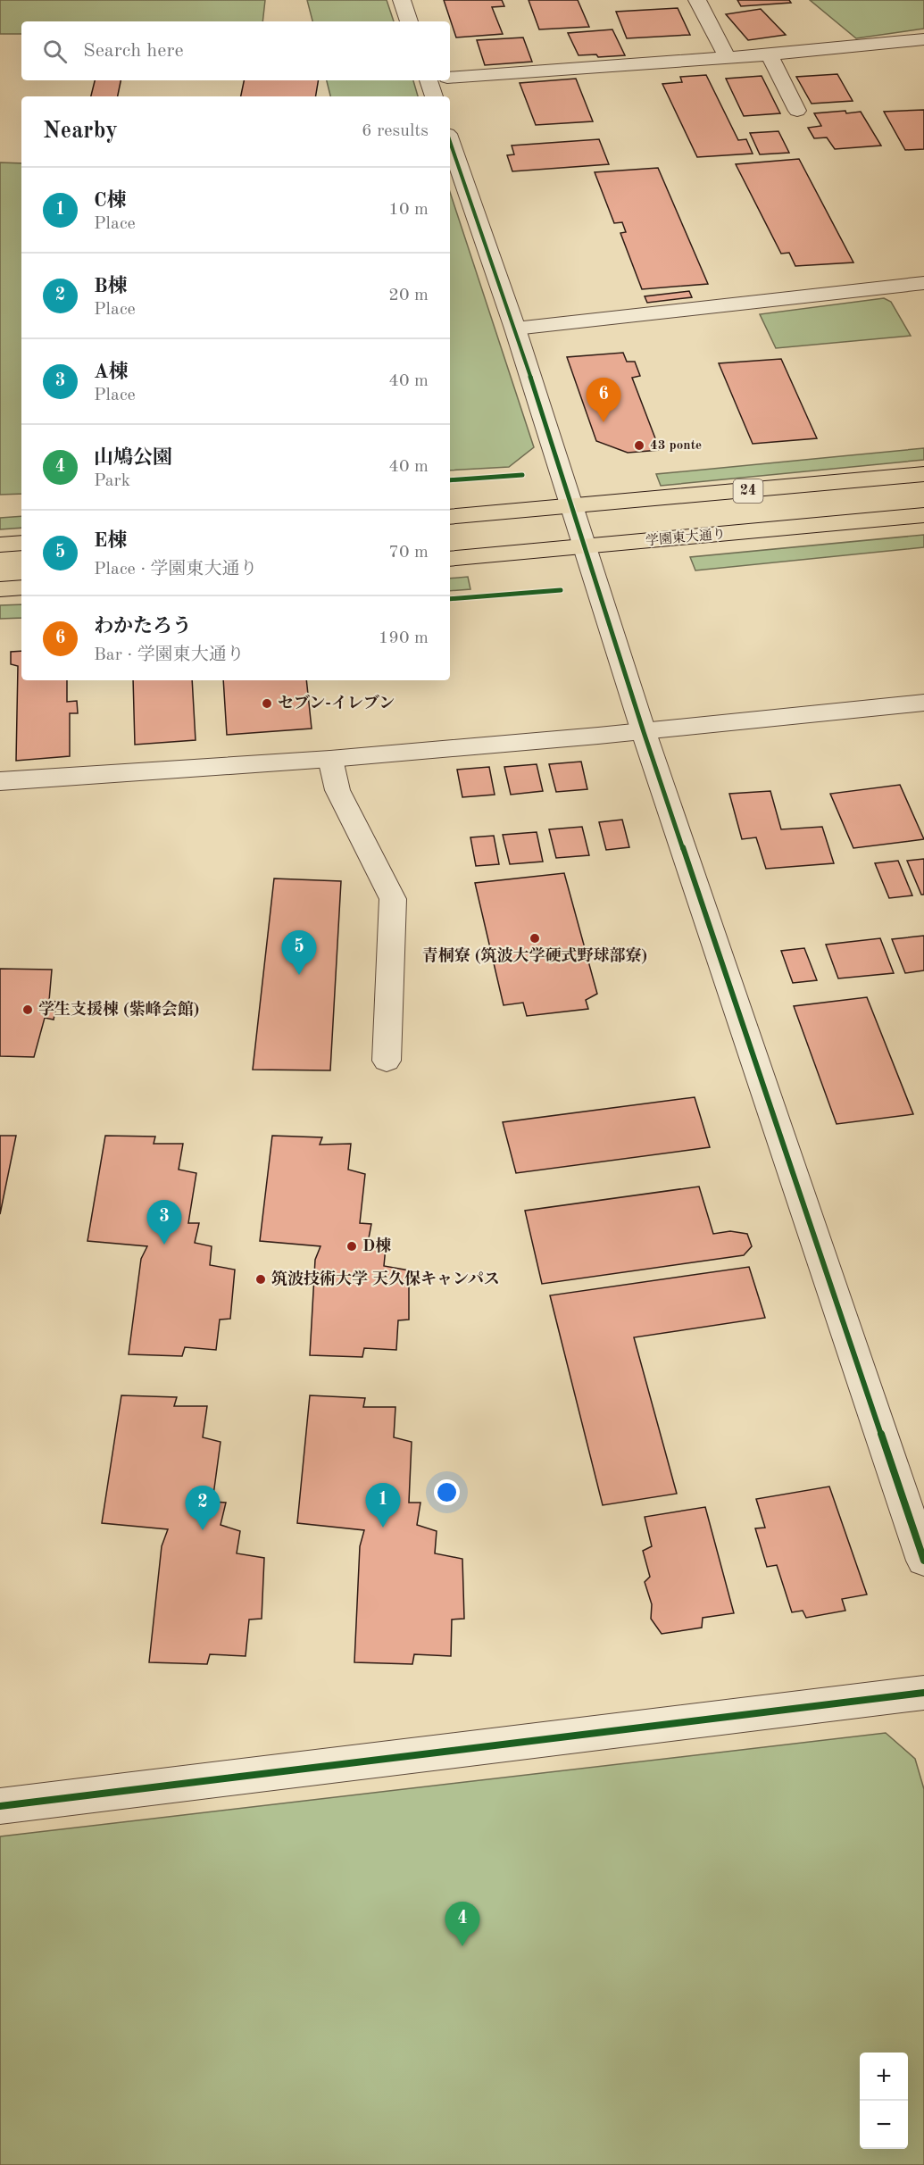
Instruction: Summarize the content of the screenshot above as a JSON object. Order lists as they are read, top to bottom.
{
  "streets": {
    "main road": ["24", "学園東大通り"]
  },
  "places": [
    "43 ponte",
    "セブン-イレブン",
    "青桐寮 (筑波大学硬式野球部寮)",
    "学生支援棟 (紫峰会館)",
    "D棟",
    "筑波技術大学 天久保キャンパス"
  ],
  "page": {
    "search": "Search here",
    "heading": ["Nearby", "6 results"],
    "list": [
      {
        "mark": "1",
        "name": "C棟",
        "note": "Place",
        "value": "10 m"
      },
      {
        "mark": "2",
        "name": "B棟",
        "note": "Place",
        "value": "20 m"
      },
      {
        "mark": "3",
        "name": "A棟",
        "note": "Place",
        "value": "40 m"
      },
      {
        "mark": "4",
        "name": "山鳩公園",
        "note": "Park",
        "value": "40 m"
      },
      {
        "mark": "5",
        "name": "E棟",
        "note": "Place · 学園東大通り",
        "value": "70 m"
      },
      {
        "mark": "6",
        "name": "わかたろう",
        "note": "Bar · 学園東大通り",
        "value": "190 m"
      }
    ],
    "pins": [
      "6",
      "5",
      "3",
      "1",
      "2",
      "4"
    ],
    "map_buttons": ["+", "−"]
  }
}
